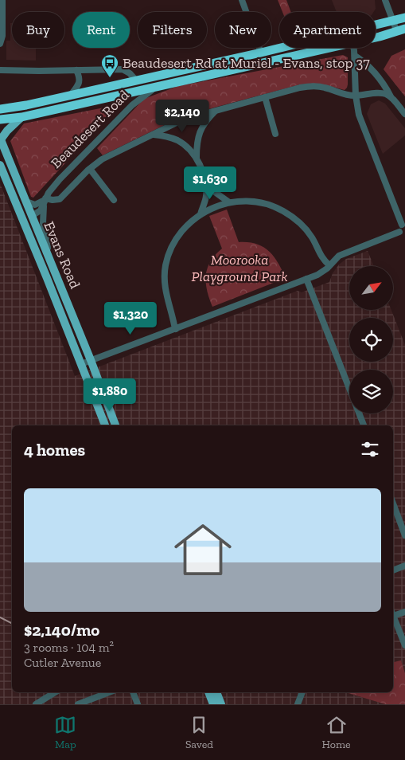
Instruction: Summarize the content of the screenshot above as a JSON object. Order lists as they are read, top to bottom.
{
  "streets": {
    "highway": ["Beaudesert Road"],
    "main road": ["Evans Road"]
  },
  "crossings": [
    ["Beaudesert Road", "Evans Road"]
  ],
  "parks": ["Moorooka Playground Park"],
  "places": {
    "bus stop": ["Beaudesert Rd at Muriel - Evans, stop 37"]
  },
  "north": "top right",
  "page": {
    "chip": [
      "Buy",
      "Rent",
      "Filters",
      "New",
      "Apartment"
    ],
    "price": [
      "$2,140",
      "$1,630",
      "$1,320",
      "$1,880"
    ],
    "heading": "4 homes",
    "list": [
      {
        "name": "$2,140/mo",
        "note": "3 rooms · 104 m² · Cutler Avenue"
      }
    ],
    "tabs": ["Map", "Saved", "Home"]
  }
}
